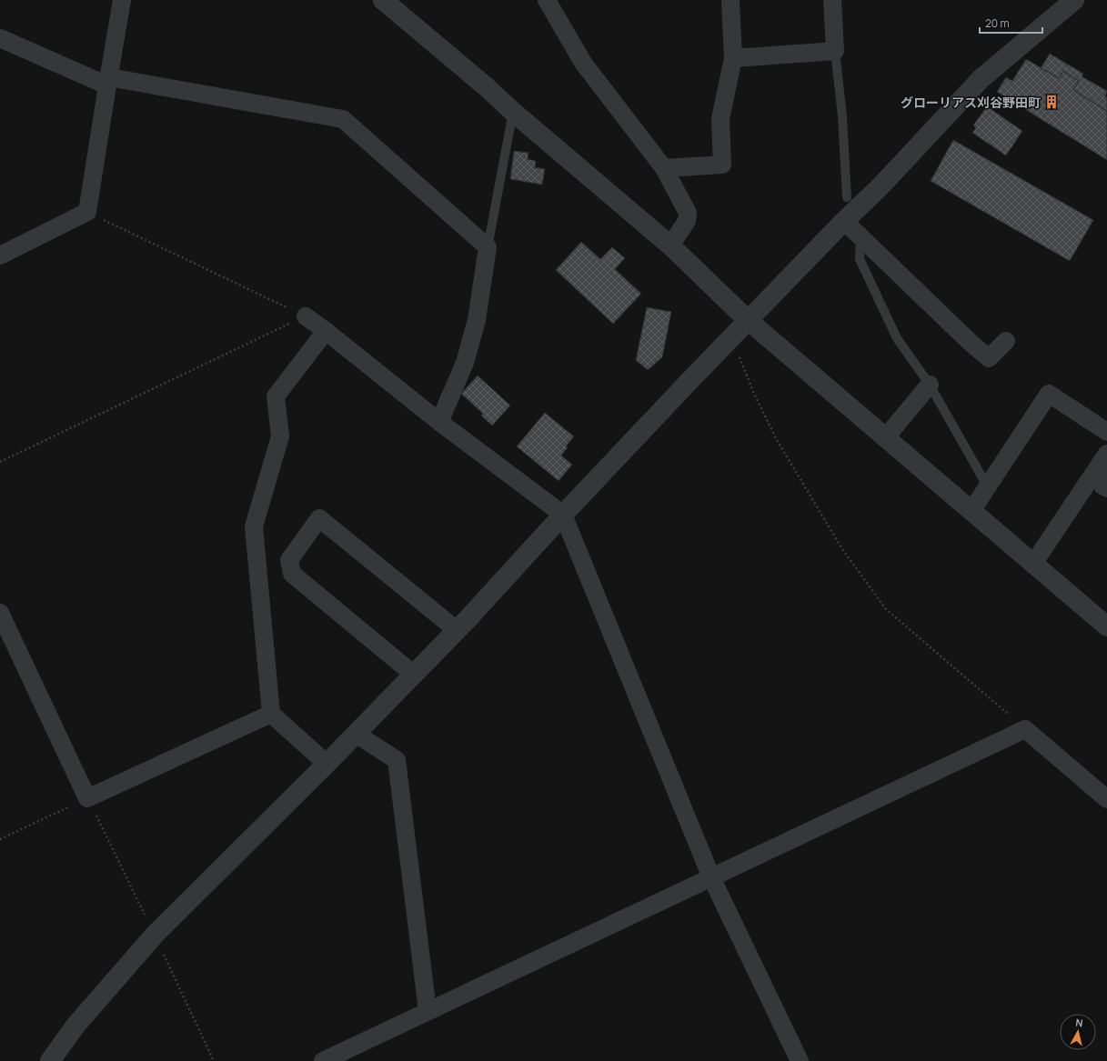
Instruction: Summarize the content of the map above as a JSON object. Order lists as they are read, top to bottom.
{
  "places": {
    "building": ["グローリアス刈谷野田町"]
  },
  "scale_bar": "20 m",
  "north": "top"
}
